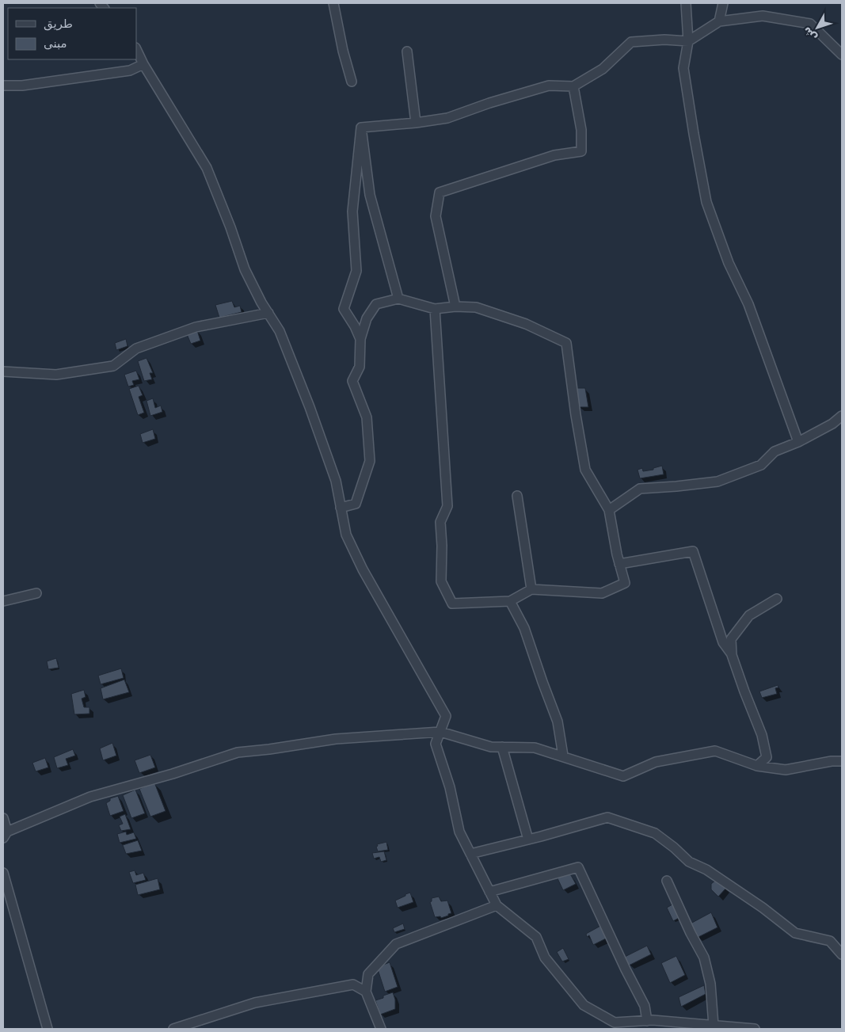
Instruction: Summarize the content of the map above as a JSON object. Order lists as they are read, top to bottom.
{
  "legend": ["طريق", "مبنى"],
  "north": "bottom left"
}
